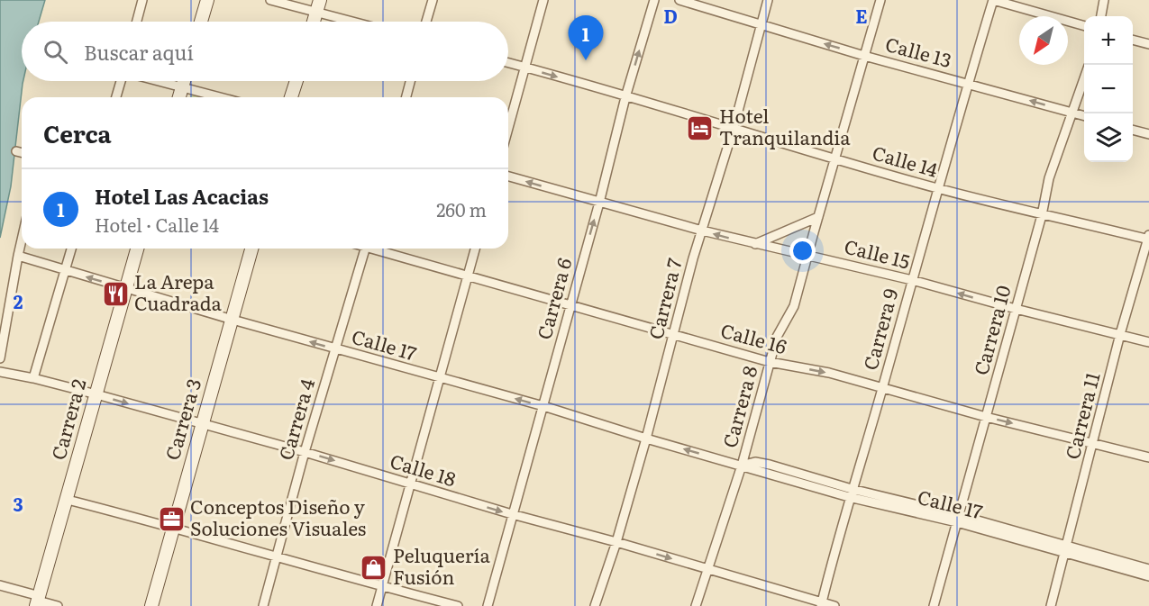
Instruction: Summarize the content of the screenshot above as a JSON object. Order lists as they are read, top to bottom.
{
  "streets": {
    "main road": ["Carrera 2", "Carrera 3"],
    "street": [
      "Calle 13",
      "Calle 14",
      "Calle 15",
      "Carrera 6",
      "Carrera 7",
      "Carrera 9",
      "Carrera 10",
      "Calle 16",
      "Calle 17",
      "Carrera 8",
      "Carrera 11",
      "Carrera 4",
      "Calle 18"
    ]
  },
  "crossings": [
    ["Calle 13", "Carrera 7"],
    ["Calle 13", "Carrera 9"],
    ["Calle 13", "Carrera 10"],
    ["Calle 13", "Carrera 8"],
    ["Calle 14", "Carrera 6"],
    ["Calle 14", "Carrera 7"],
    ["Calle 14", "Carrera 9"],
    ["Calle 14", "Carrera 10"],
    ["Calle 14", "Carrera 8"],
    ["Calle 14", "Carrera 11"],
    ["Calle 15", "Carrera 6"],
    ["Calle 15", "Carrera 7"],
    ["Calle 15", "Carrera 9"],
    ["Calle 15", "Carrera 10"],
    ["Calle 15", "Carrera 8"],
    ["Calle 15", "Carrera 11"],
    ["Carrera 6", "Calle 16"],
    ["Carrera 6", "Calle 17"],
    ["Carrera 6", "Calle 18"],
    ["Carrera 7", "Calle 16"],
    ["Carrera 7", "Calle 17"],
    ["Carrera 7", "Calle 18"],
    ["Carrera 9", "Calle 16"],
    ["Carrera 9", "Calle 17"],
    ["Carrera 9", "Calle 18"],
    ["Carrera 10", "Calle 16"],
    ["Carrera 10", "Calle 17"],
    ["Calle 16", "Carrera 8"],
    ["Calle 16", "Carrera 11"],
    ["Calle 17", "Carrera 8"],
    ["Calle 17", "Carrera 11"],
    ["Calle 17", "Carrera 2"],
    ["Calle 17", "Carrera 3"],
    ["Calle 17", "Carrera 4"],
    ["Carrera 8", "Calle 18"],
    ["Carrera 2", "Calle 18"],
    ["Carrera 3", "Calle 18"],
    ["Carrera 4", "Calle 18"]
  ],
  "one_way": ["Calle 13", "Calle 15", "Calle 18"],
  "places": {
    "hotel": ["Hotel Tranquilandia"],
    "restaurant": ["La Arepa Cuadrada"],
    "office": ["Conceptos Diseño y Soluciones Visuales"],
    "shop": ["Peluquería Fusión"]
  },
  "north": "bottom left",
  "page": {
    "pins": "1",
    "map_buttons": ["+", "−"],
    "search": "Buscar aquí",
    "heading": "Cerca",
    "list": [
      {
        "mark": "1",
        "name": "Hotel Las Acacias",
        "note": "Hotel · Calle 14",
        "value": "260 m"
      }
    ]
  },
  "grid": {
    "columns": ["D", "E"],
    "rows": ["2", "3"]
  }
}
